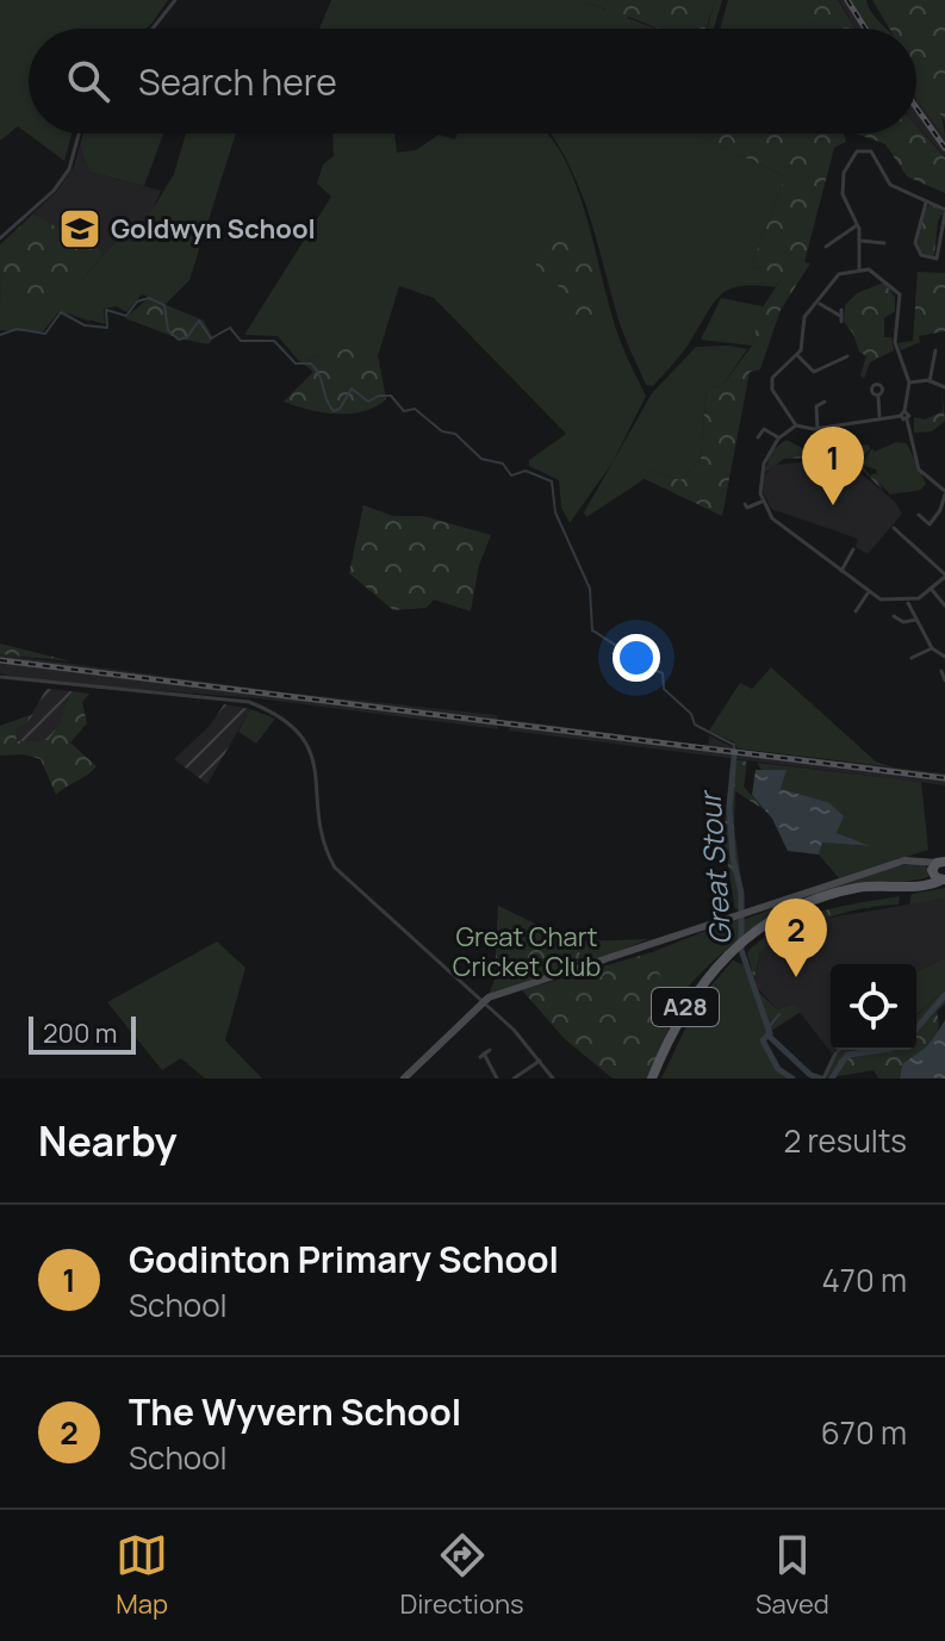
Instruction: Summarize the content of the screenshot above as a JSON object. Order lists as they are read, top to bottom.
{
  "streets": {
    "main road": ["A28"]
  },
  "water": ["Great Stour"],
  "parks": ["Great Chart Cricket Club"],
  "places": {
    "school or university": ["Goldwyn School"]
  },
  "scale_bar": "200 m",
  "page": {
    "search": "Search here",
    "pins": ["1", "2"],
    "scale": "200 m",
    "heading": ["Nearby", "2 results"],
    "list": [
      {
        "mark": "1",
        "name": "Godinton Primary School",
        "note": "School",
        "value": "470 m"
      },
      {
        "mark": "2",
        "name": "The Wyvern School",
        "note": "School",
        "value": "670 m"
      }
    ],
    "nav": ["Map", "Directions", "Saved"]
  }
}
